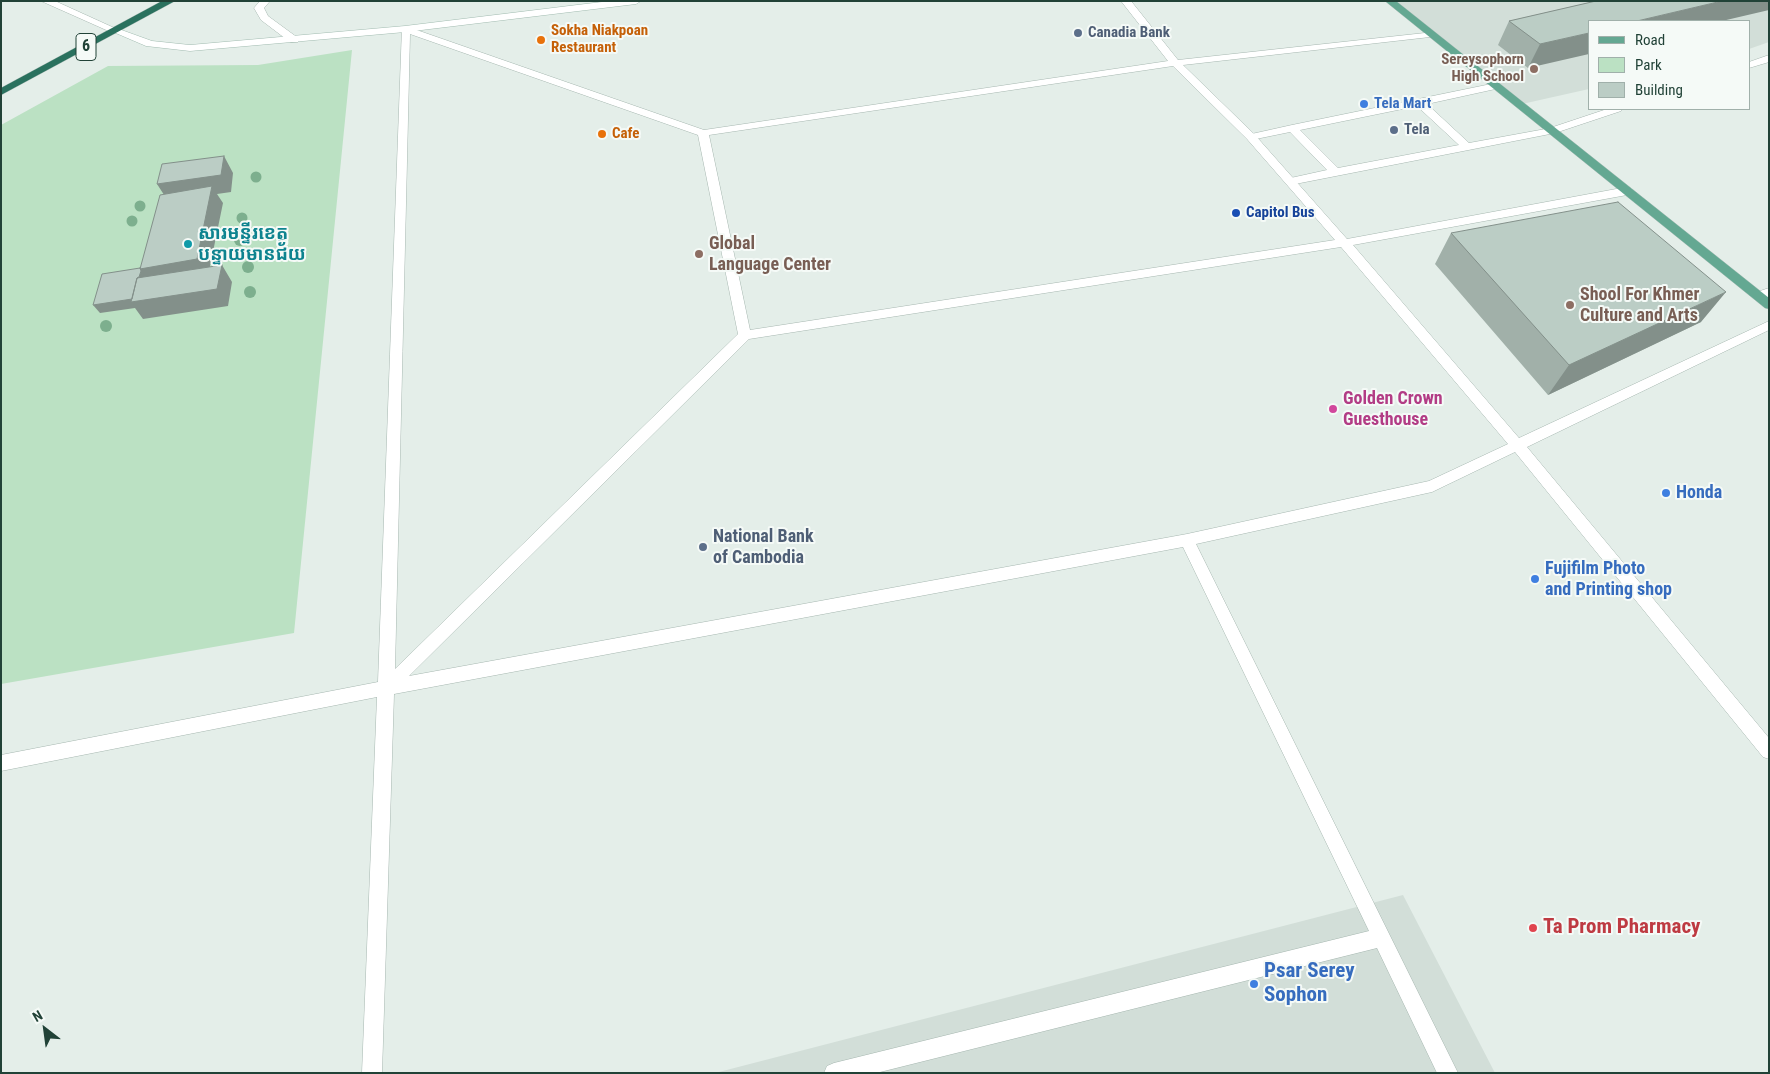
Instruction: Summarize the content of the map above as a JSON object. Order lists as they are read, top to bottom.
{
  "streets": {
    "highway": ["6"]
  },
  "places": [
    "Canadia Bank",
    "Sokha Niakpoan Restaurant",
    "Sereysophorn High School",
    "Tela Mart",
    "Tela",
    "Cafe",
    "Capitol Bus",
    "សារមន្ទីរខេត្ត បន្ទាយមានជ័យ",
    "Global Language Center",
    "Shool For Khmer Culture and Arts",
    "Golden Crown Guesthouse",
    "Honda",
    "National Bank of Cambodia",
    "Fujifilm Photo and Printing shop",
    "Ta Prom Pharmacy",
    "Psar Serey Sophon"
  ],
  "legend": ["Road", "Park", "Building"],
  "north": "top left"
}
